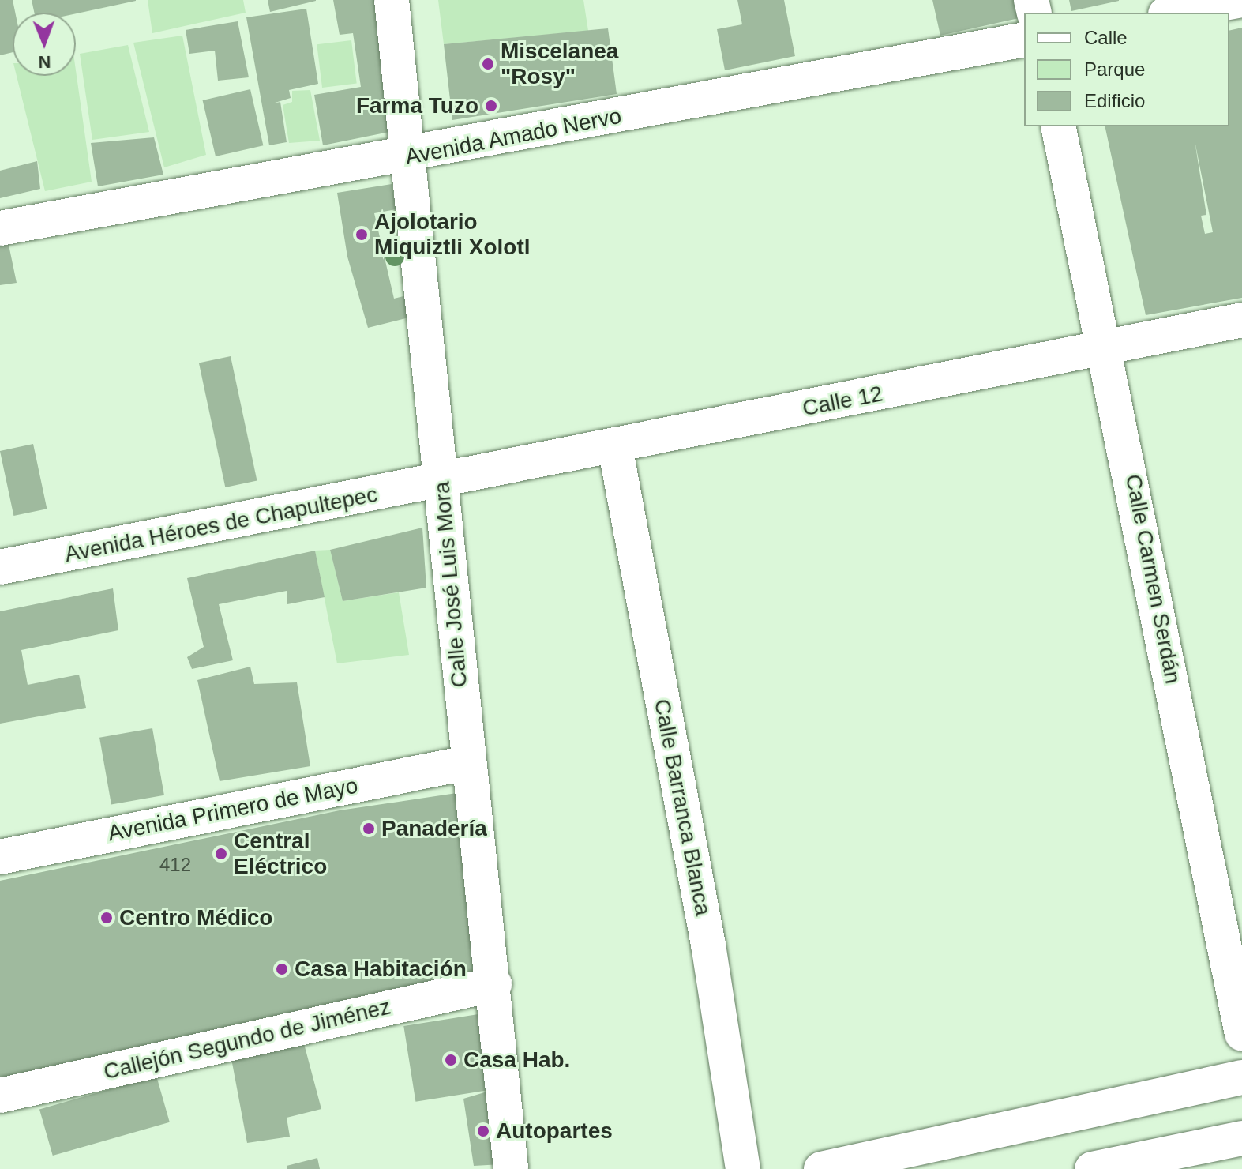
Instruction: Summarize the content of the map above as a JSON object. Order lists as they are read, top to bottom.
{
  "streets": {
    "street": [
      "Avenida Amado Nervo",
      "Calle 12",
      "Avenida Héroes de Chapultepec",
      "Calle Carmen Serdán",
      "Calle José Luis Mora",
      "Calle Barranca Blanca",
      "Avenida Primero de Mayo",
      "Callejón Segundo de Jiménez"
    ]
  },
  "crossings": [
    ["Avenida Amado Nervo", "Calle José Luis Mora"],
    ["Calle 12", "Avenida Héroes de Chapultepec"],
    ["Calle 12", "Calle Carmen Serdán"],
    ["Calle 12", "Calle José Luis Mora"],
    ["Calle 12", "Calle Barranca Blanca"],
    ["Avenida Héroes de Chapultepec", "Calle José Luis Mora"],
    ["Calle José Luis Mora", "Avenida Primero de Mayo"],
    ["Calle José Luis Mora", "Callejón Segundo de Jiménez"]
  ],
  "places": [
    "Miscelanea \"Rosy\"",
    "Farma Tuzo",
    "Ajolotario Miquiztli Xolotl",
    "Panadería",
    "Central Eléctrico",
    "Centro Médico",
    "Casa Habitación",
    "Casa Hab.",
    "Autopartes"
  ],
  "house_numbers": ["412"],
  "legend": ["Calle", "Parque", "Edificio"],
  "north": "bottom"
}
